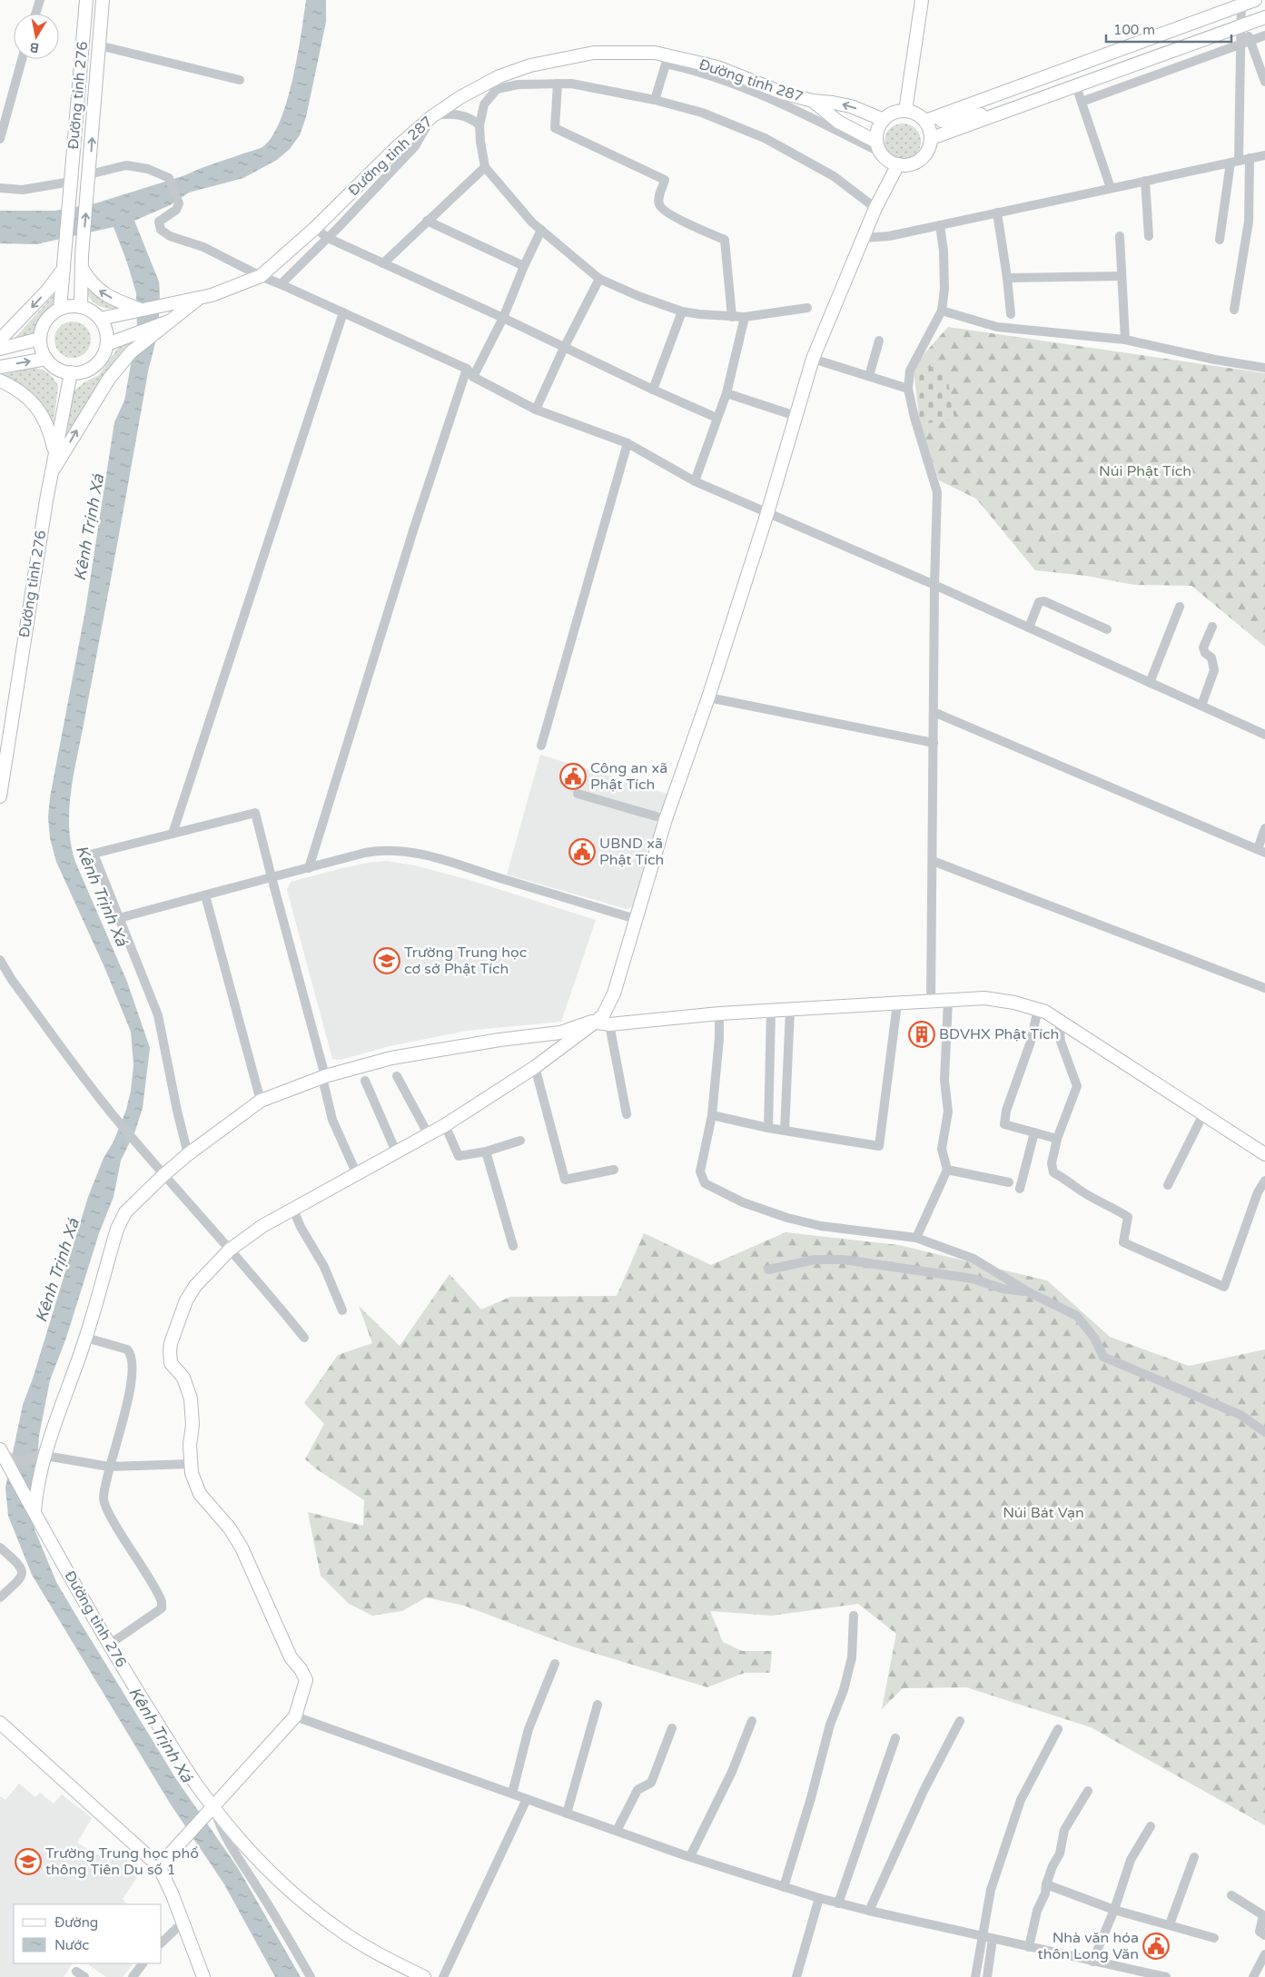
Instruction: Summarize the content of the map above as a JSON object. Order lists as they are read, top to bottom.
{
  "streets": {
    "main road": ["Đường tỉnh 287", "Đường tỉnh 276"]
  },
  "crossings": [
    ["Đường tỉnh 287", "Đường tỉnh 276"]
  ],
  "water": ["Kênh Trịnh Xá"],
  "parks": ["Núi Phật Tích", "Núi Bát Vạn"],
  "places": {
    "public building": ["Công an xã Phật Tích", "UBND xã Phật Tích", "Nhà văn hóa thôn Long Văn"],
    "school or university": ["Trường Trung học cơ sở Phật Tích", "Trường Trung học phổ thông Tiên Du số 1"],
    "building": ["BDVHX Phật Tích"]
  },
  "legend": ["Đường", "Nước"],
  "scale_bar": "100 m",
  "north": "bottom"
}
